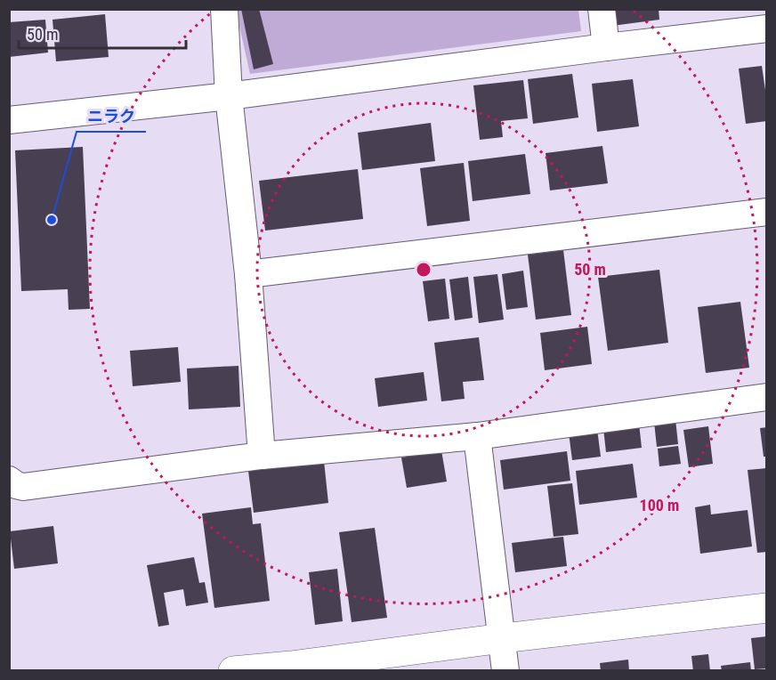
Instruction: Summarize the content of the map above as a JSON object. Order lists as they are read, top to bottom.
{
  "places": ["ニラク"],
  "scale_bar": "50 m",
  "rings": ["50 m", "100 m"]
}
